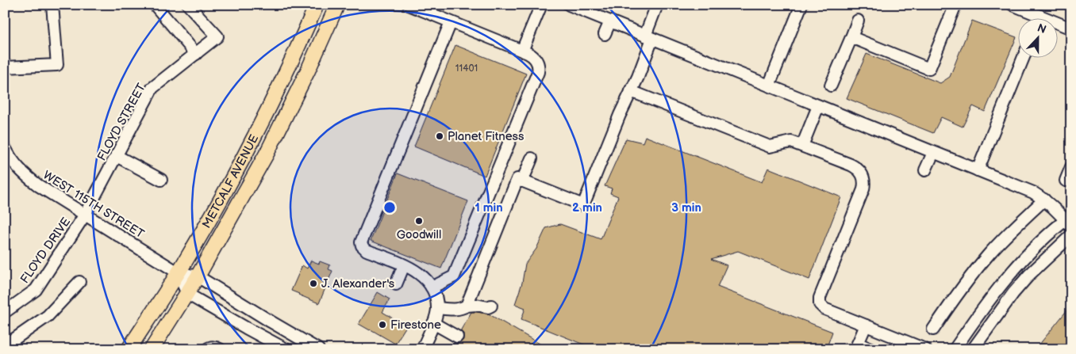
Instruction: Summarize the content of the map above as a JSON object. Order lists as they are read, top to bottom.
{
  "streets": {
    "main road": ["METCALF AVENUE"],
    "street": ["FLOYD STREET", "WEST 115TH STREET", "FLOYD DRIVE"]
  },
  "crossings": [
    ["FLOYD STREET", "WEST 115TH STREET"],
    ["FLOYD STREET", "FLOYD DRIVE"],
    ["METCALF AVENUE", "WEST 115TH STREET"],
    ["WEST 115TH STREET", "FLOYD DRIVE"]
  ],
  "places": [
    "Planet Fitness",
    "Goodwill",
    "J. Alexander's",
    "Firestone"
  ],
  "house_numbers": ["11401"],
  "north": "top",
  "rings": ["1 min", "2 min", "3 min"]
}
